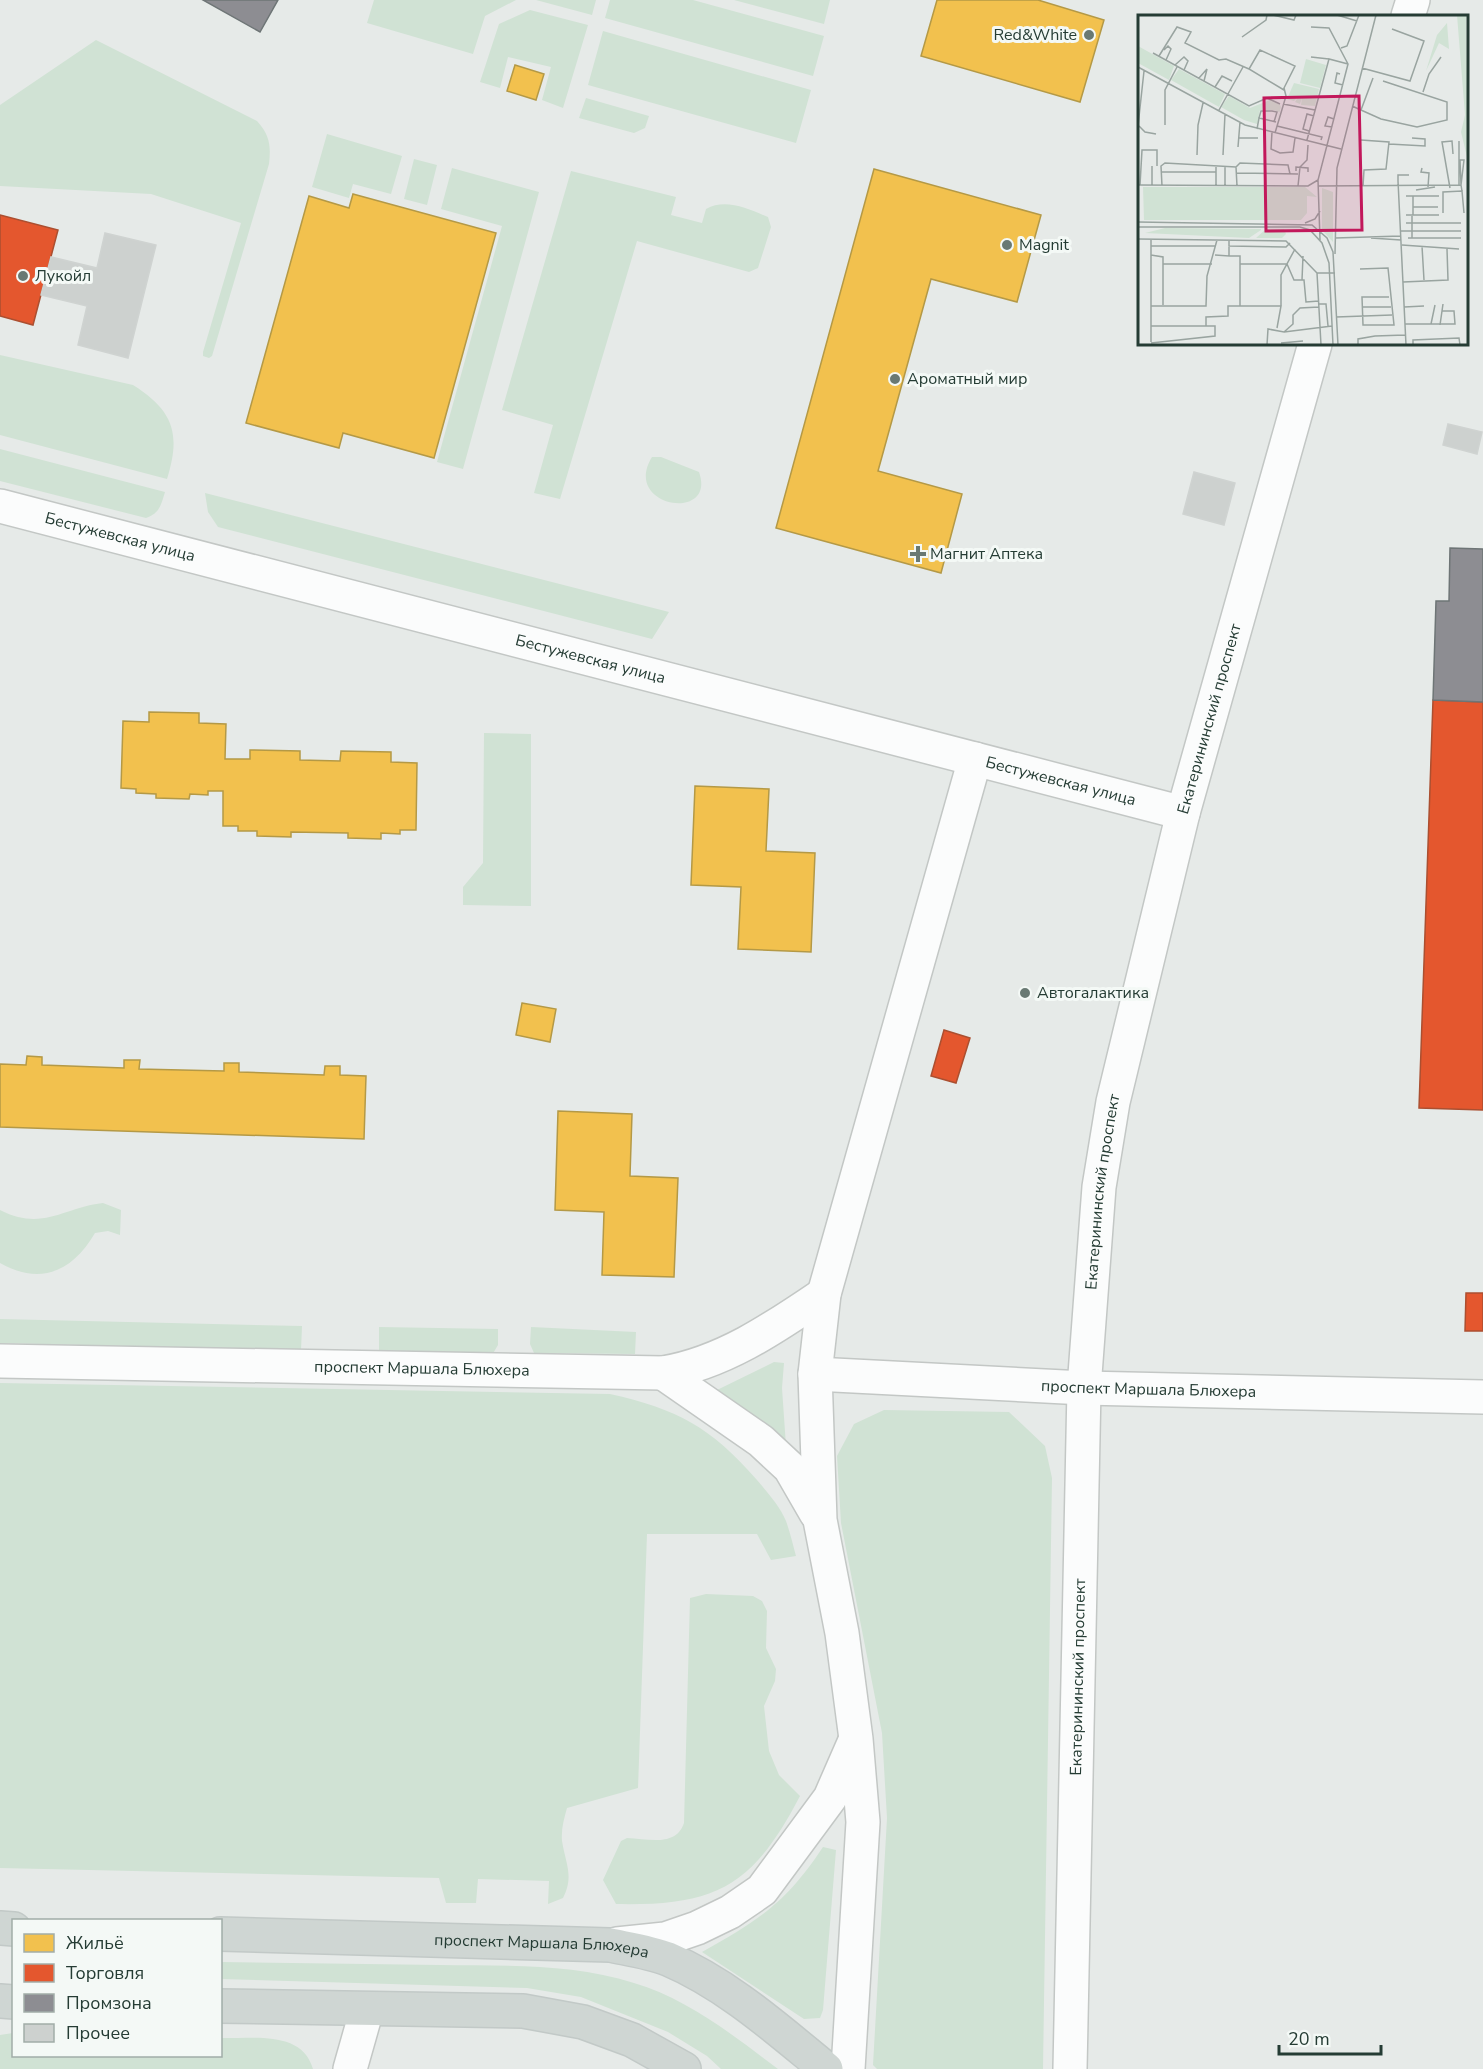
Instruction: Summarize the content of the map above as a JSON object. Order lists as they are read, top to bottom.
{
  "streets": {
    "main road": ["проспект Маршала Блюхера"],
    "street": ["Бестужевская улица", "Екатерининский проспект"]
  },
  "crossings": [
    ["Бестужевская улица", "Екатерининский проспект"],
    ["Екатерининский проспект", "проспект Маршала Блюхера"]
  ],
  "places": {
    "other": [
      "Red&White",
      "Magnit",
      "Лукойл",
      "Ароматный мир",
      "Автогалактика"
    ],
    "health": ["Магнит Аптека"]
  },
  "legend": [
    "Жильё",
    "Торговля",
    "Промзона",
    "Прочее"
  ],
  "scale_bar": "20 m"
}
